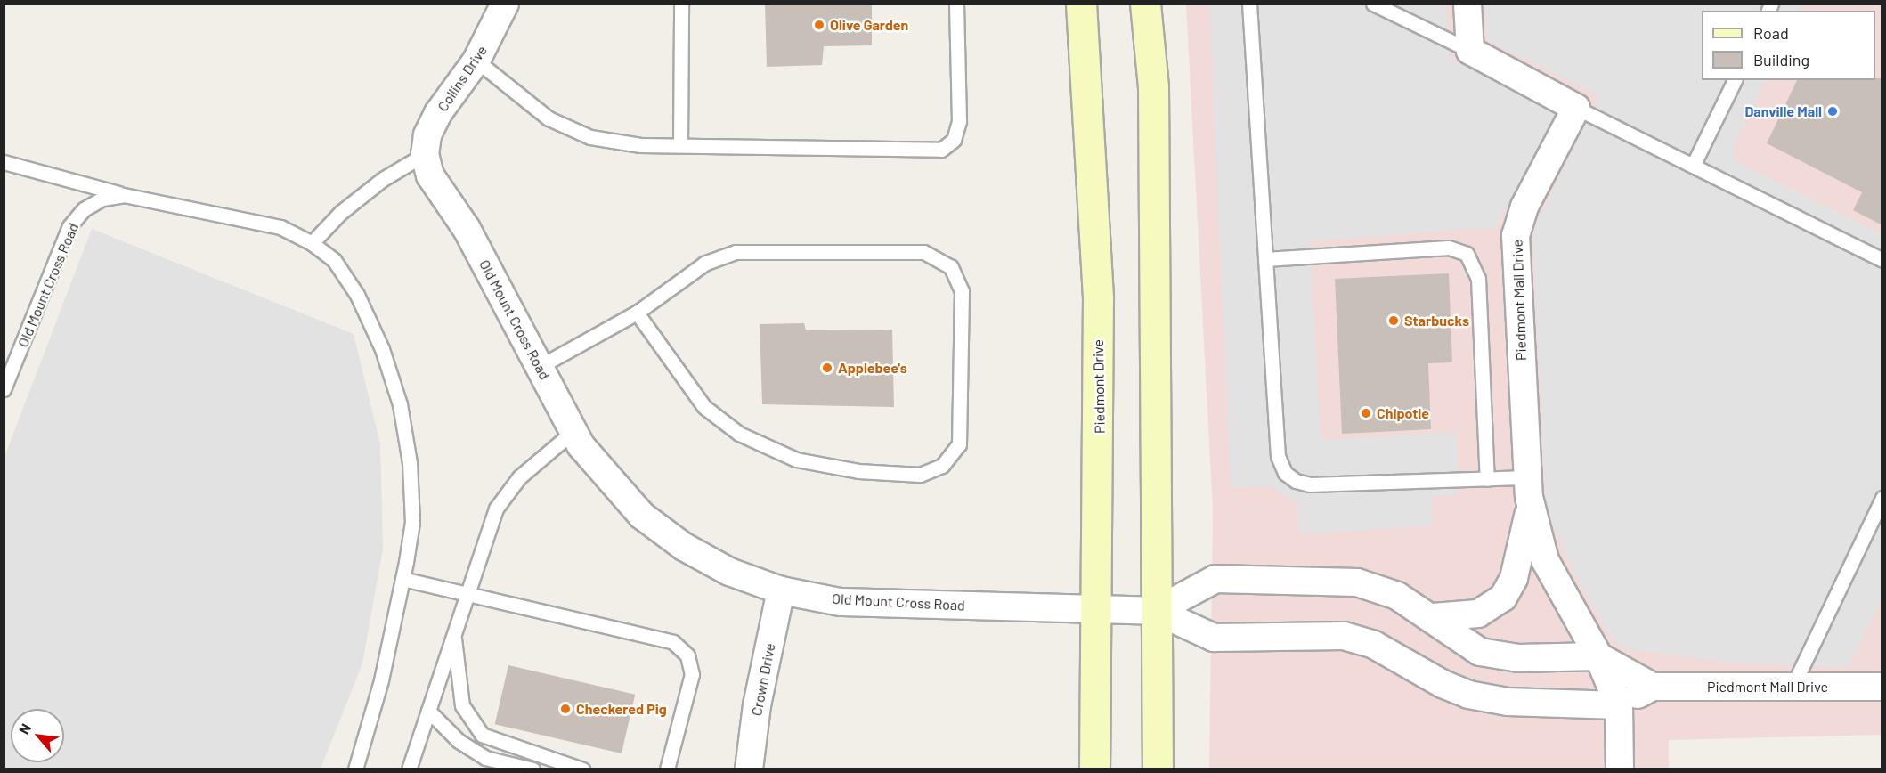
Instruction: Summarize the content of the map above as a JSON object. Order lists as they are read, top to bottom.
{
  "streets": {
    "main road": ["Piedmont Drive"],
    "street": [
      "Collins Drive",
      "Old Mount Cross Road",
      "Piedmont Mall Drive",
      "Crown Drive"
    ]
  },
  "crossings": [
    ["Collins Drive", "Old Mount Cross Road"],
    ["Old Mount Cross Road", "Piedmont Mall Drive"],
    ["Old Mount Cross Road", "Piedmont Drive"],
    ["Old Mount Cross Road", "Crown Drive"]
  ],
  "places": [
    "Olive Garden",
    "Danville Mall",
    "Starbucks",
    "Applebee's",
    "Chipotle",
    "Checkered Pig"
  ],
  "legend": ["Road", "Building"],
  "north": "top left"
}
